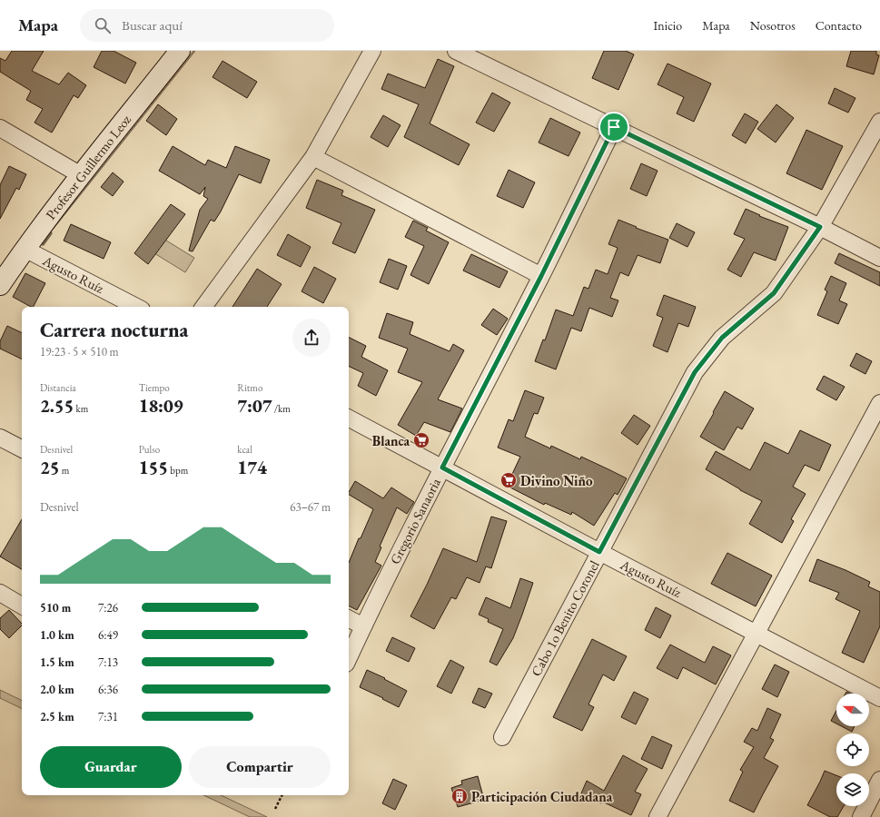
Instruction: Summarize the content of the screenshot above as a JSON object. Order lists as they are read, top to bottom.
{
  "streets": {
    "street": [
      "Profesor Guillermo Leoz",
      "Agusto Ruíz",
      "Gregorio Sanaoria",
      "Cabo 1o Benito Coronel"
    ]
  },
  "crossings": [
    ["Profesor Guillermo Leoz", "Agusto Ruíz"],
    ["Agusto Ruíz", "Gregorio Sanaoria"],
    ["Agusto Ruíz", "Cabo 1o Benito Coronel"]
  ],
  "places": {
    "supermarket": ["Blanca", "Divino Niño"],
    "building": ["Participación Ciudadana"]
  },
  "north": "left",
  "page": {
    "header": "Mapa",
    "search": "Buscar aquí",
    "nav": [
      "Inicio",
      "Mapa",
      "Nosotros",
      "Contacto"
    ],
    "heading": ["Carrera nocturna", "19:23 · 5 × 510 m"],
    "stats": [
      ["Distancia", "2.55 km"],
      ["Tiempo", "18:09"],
      ["Ritmo", "7:07 /km"],
      ["Desnivel", "25 m"],
      ["Pulso", "155 bpm"],
      ["kcal", "174"]
    ],
    "chart": ["Desnivel", "63–67 m"],
    "list": [
      {
        "name": "510 m",
        "note": "7:26"
      },
      {
        "name": "1.0 km",
        "note": "6:49"
      },
      {
        "name": "1.5 km",
        "note": "7:13"
      },
      {
        "name": "2.0 km",
        "note": "6:36"
      },
      {
        "name": "2.5 km",
        "note": "7:31"
      }
    ],
    "buttons": ["Guardar", "Compartir"]
  }
}
